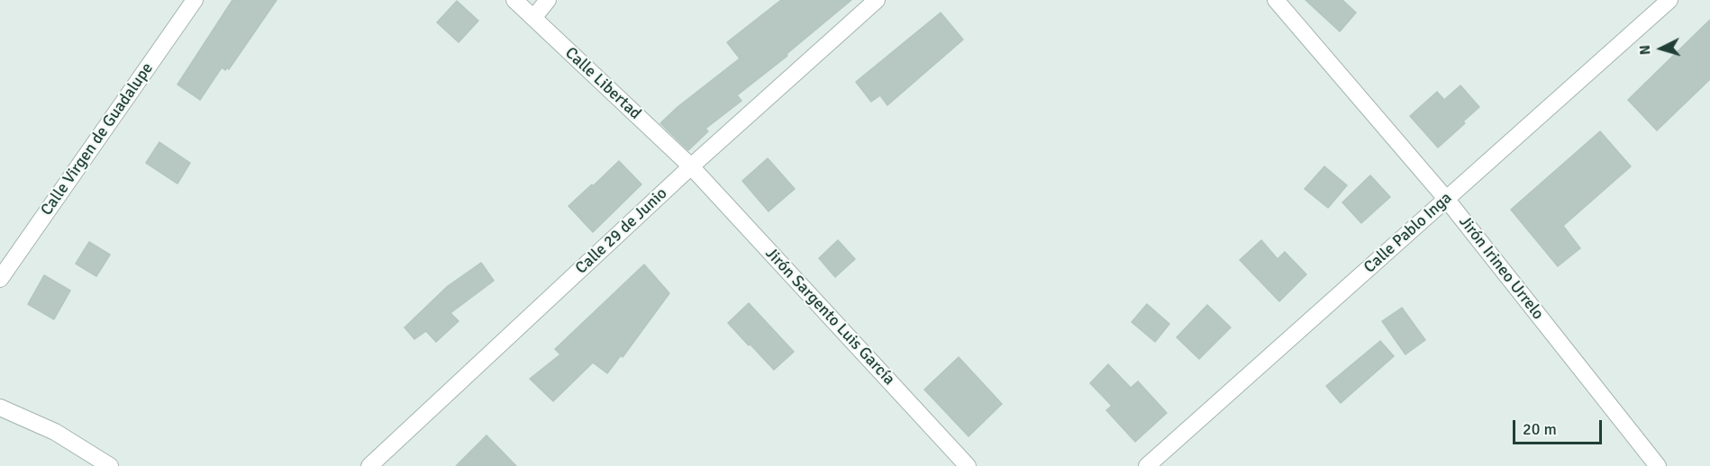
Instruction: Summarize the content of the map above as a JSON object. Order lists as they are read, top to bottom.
{
  "streets": {
    "street": [
      "Calle Libertad",
      "Calle Virgen de Guadalupe",
      "Calle 29 de Junio",
      "Calle Pablo Inga",
      "Jirón Irineo Urrelo",
      "Jirón Sargento Luis García"
    ]
  },
  "crossings": [
    ["Calle Libertad", "Calle 29 de Junio"],
    ["Calle Libertad", "Jirón Sargento Luis García"],
    ["Calle 29 de Junio", "Jirón Sargento Luis García"],
    ["Calle Pablo Inga", "Jirón Irineo Urrelo"]
  ],
  "scale_bar": "20 m",
  "north": "left"
}
